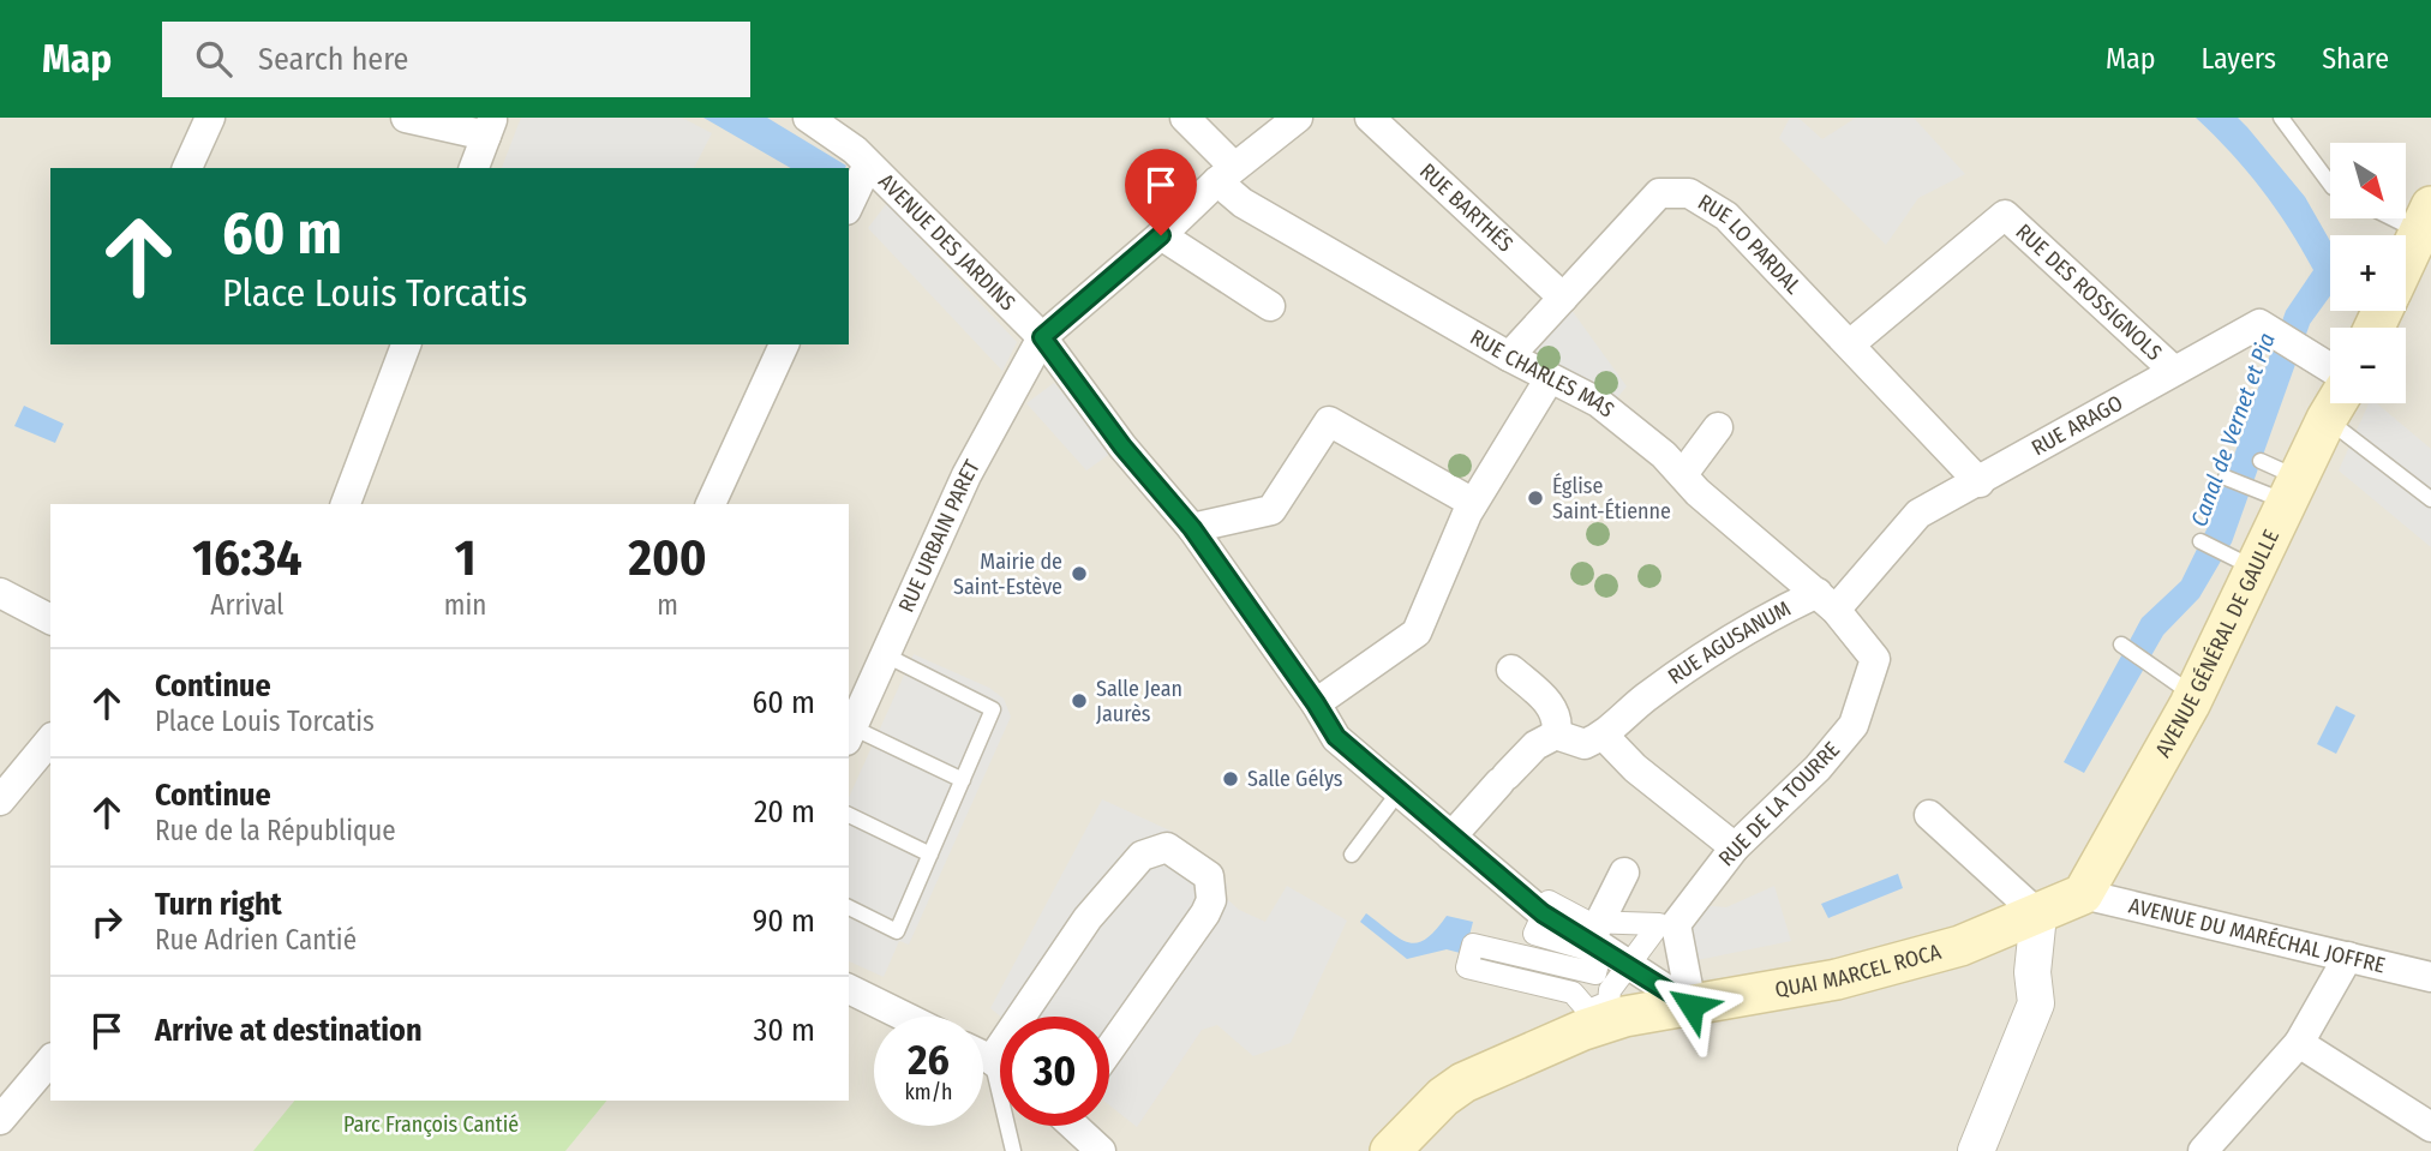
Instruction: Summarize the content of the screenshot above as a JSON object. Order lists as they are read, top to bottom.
{
  "streets": {
    "main road": ["AVENUE GÉNÉRAL DE GAULLE", "QUAI MARCEL ROCA"],
    "street": [
      "RUE BARTHÉS",
      "AVENUE DES JARDINS",
      "RUE LO PARDAL",
      "RUE DES ROSSIGNOLS",
      "RUE CHARLES MAS",
      "RUE ARAGO",
      "RUE URBAIN PARET",
      "RUE AGUSANUM",
      "RUE DE LA TOURRE",
      "AVENUE DU MARÉCHAL JOFFRE"
    ]
  },
  "crossings": [
    ["RUE BARTHÉS", "RUE LO PARDAL"],
    ["AVENUE DES JARDINS", "RUE URBAIN PARET"],
    ["AVENUE DES JARDINS", "RUE DE LA TOURRE"],
    ["AVENUE DES JARDINS", "QUAI MARCEL ROCA"],
    ["RUE LO PARDAL", "RUE DES ROSSIGNOLS"],
    ["RUE LO PARDAL", "RUE CHARLES MAS"],
    ["RUE LO PARDAL", "RUE ARAGO"],
    ["RUE DES ROSSIGNOLS", "RUE ARAGO"],
    ["RUE CHARLES MAS", "RUE ARAGO"],
    ["RUE CHARLES MAS", "RUE AGUSANUM"],
    ["RUE CHARLES MAS", "RUE DE LA TOURRE"],
    ["RUE ARAGO", "RUE AGUSANUM"],
    ["RUE ARAGO", "RUE DE LA TOURRE"],
    ["AVENUE GÉNÉRAL DE GAULLE", "AVENUE DU MARÉCHAL JOFFRE"],
    ["AVENUE GÉNÉRAL DE GAULLE", "QUAI MARCEL ROCA"],
    ["RUE AGUSANUM", "RUE DE LA TOURRE"],
    ["RUE DE LA TOURRE", "QUAI MARCEL ROCA"],
    ["AVENUE DU MARÉCHAL JOFFRE", "QUAI MARCEL ROCA"]
  ],
  "water": ["Canal de Vernet et Pia"],
  "parks": ["Parc François Cantié"],
  "places": [
    "Église Saint-Étienne",
    "Mairie de Saint-Estève",
    "Salle Jean Jaurès",
    "Salle Gélys"
  ],
  "north": "bottom right",
  "page": {
    "header": "Map",
    "search": "Search here",
    "nav": ["Map", "Layers", "Share"],
    "map_buttons": ["+", "−"],
    "turn": ["60 m", "Place Louis Torcatis"],
    "eta": [
      "16:34",
      "Arrival",
      "1",
      "min",
      "200",
      "m"
    ],
    "list": [
      {
        "name": "Continue",
        "note": "Place Louis Torcatis",
        "value": "60 m"
      },
      {
        "name": "Continue",
        "note": "Rue de la République",
        "value": "20 m"
      },
      {
        "name": "Turn right",
        "note": "Rue Adrien Cantié",
        "value": "90 m"
      },
      {
        "name": "Arrive at destination",
        "value": "30 m"
      }
    ],
    "speed": "26 km/h",
    "limit": "30"
  }
}
